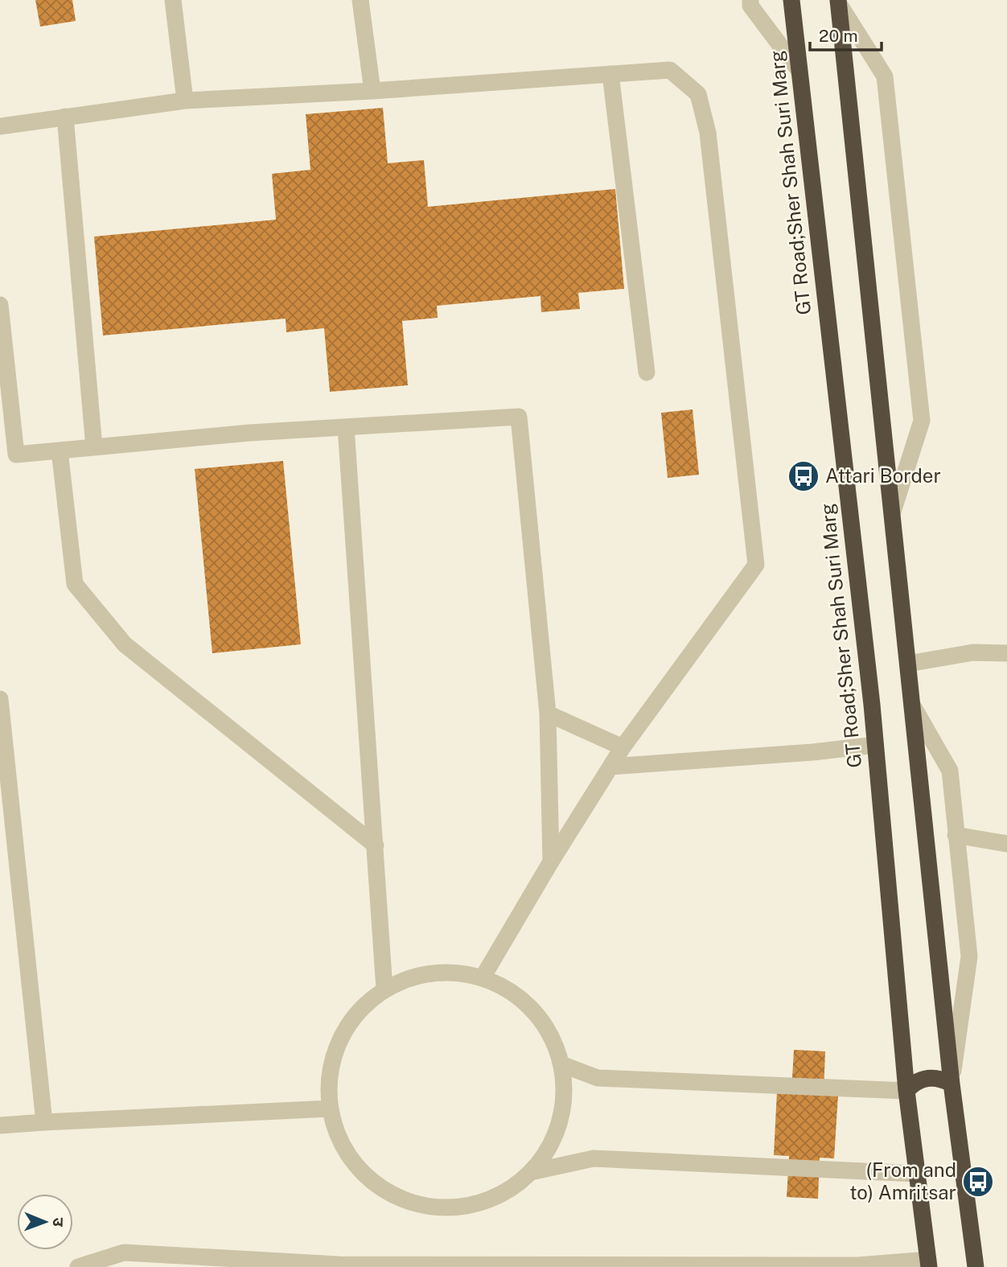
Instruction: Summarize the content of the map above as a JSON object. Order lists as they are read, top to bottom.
{
  "streets": {
    "highway": ["GT Road;Sher Shah Suri Marg"]
  },
  "places": {
    "bus stop": ["Attari Border", "(From and to) Amritsar"]
  },
  "scale_bar": "20 m",
  "north": "right"
}
